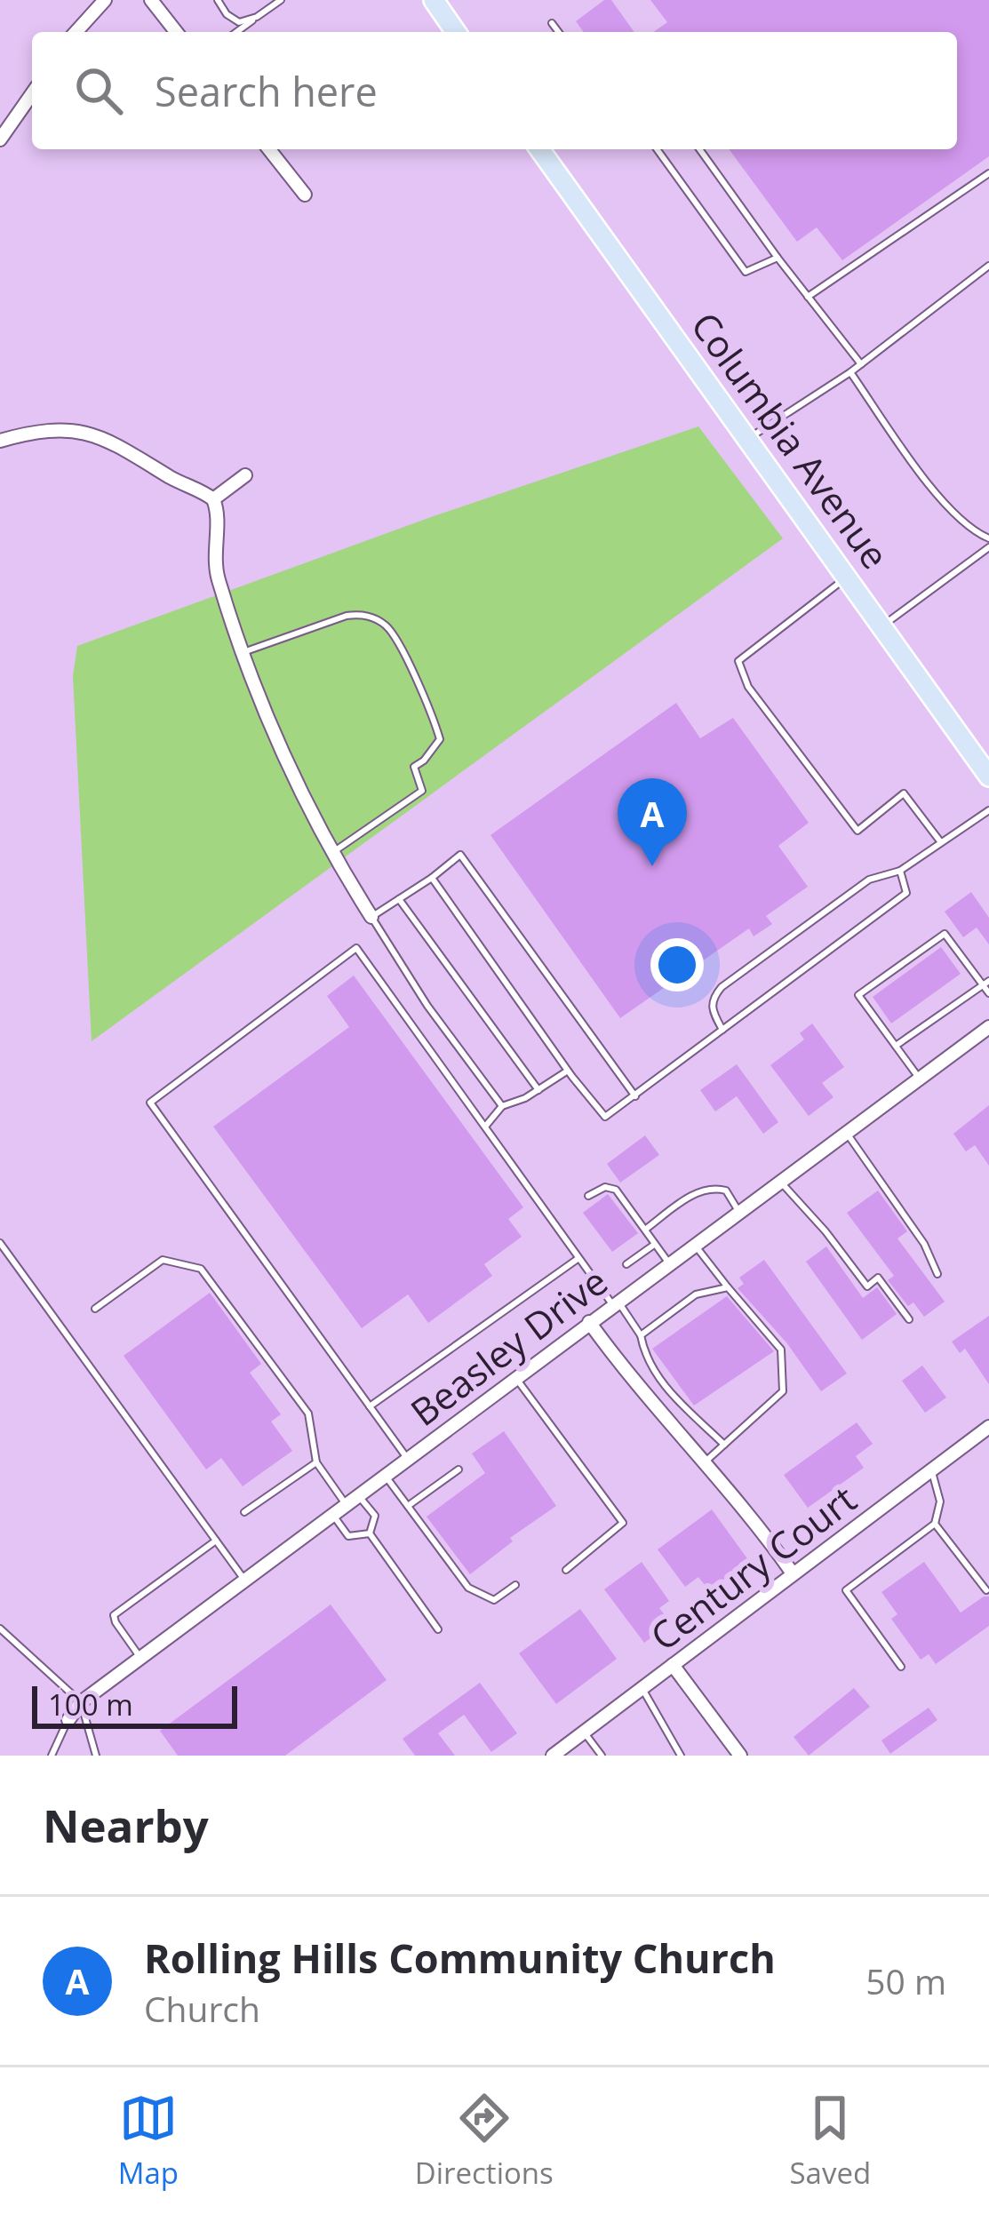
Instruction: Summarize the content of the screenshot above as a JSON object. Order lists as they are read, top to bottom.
{
  "streets": {
    "main road": ["Columbia Avenue"],
    "street": ["Beasley Drive", "Century Court"]
  },
  "scale_bar": "100 m",
  "page": {
    "search": "Search here",
    "pins": "A",
    "scale": "100 m",
    "heading": "Nearby",
    "list": [
      {
        "mark": "A",
        "name": "Rolling Hills Community Church",
        "note": "Church",
        "value": "50 m"
      }
    ],
    "nav": ["Map", "Directions", "Saved"]
  }
}
